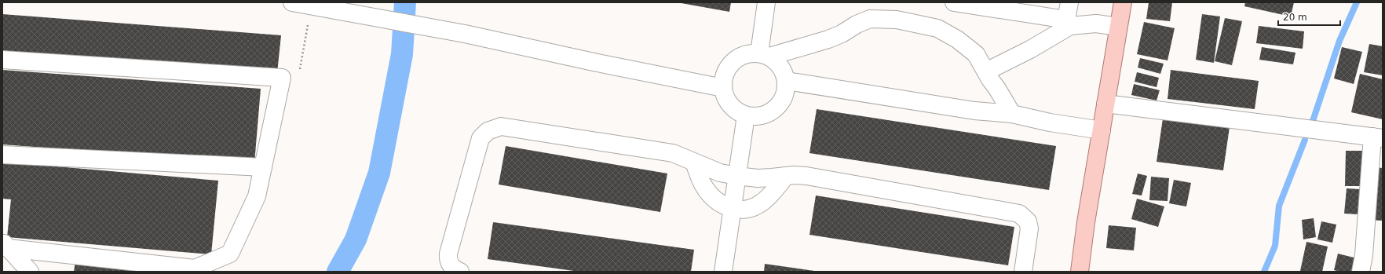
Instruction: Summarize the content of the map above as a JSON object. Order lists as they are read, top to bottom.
{
  "scale_bar": "20 m"
}
